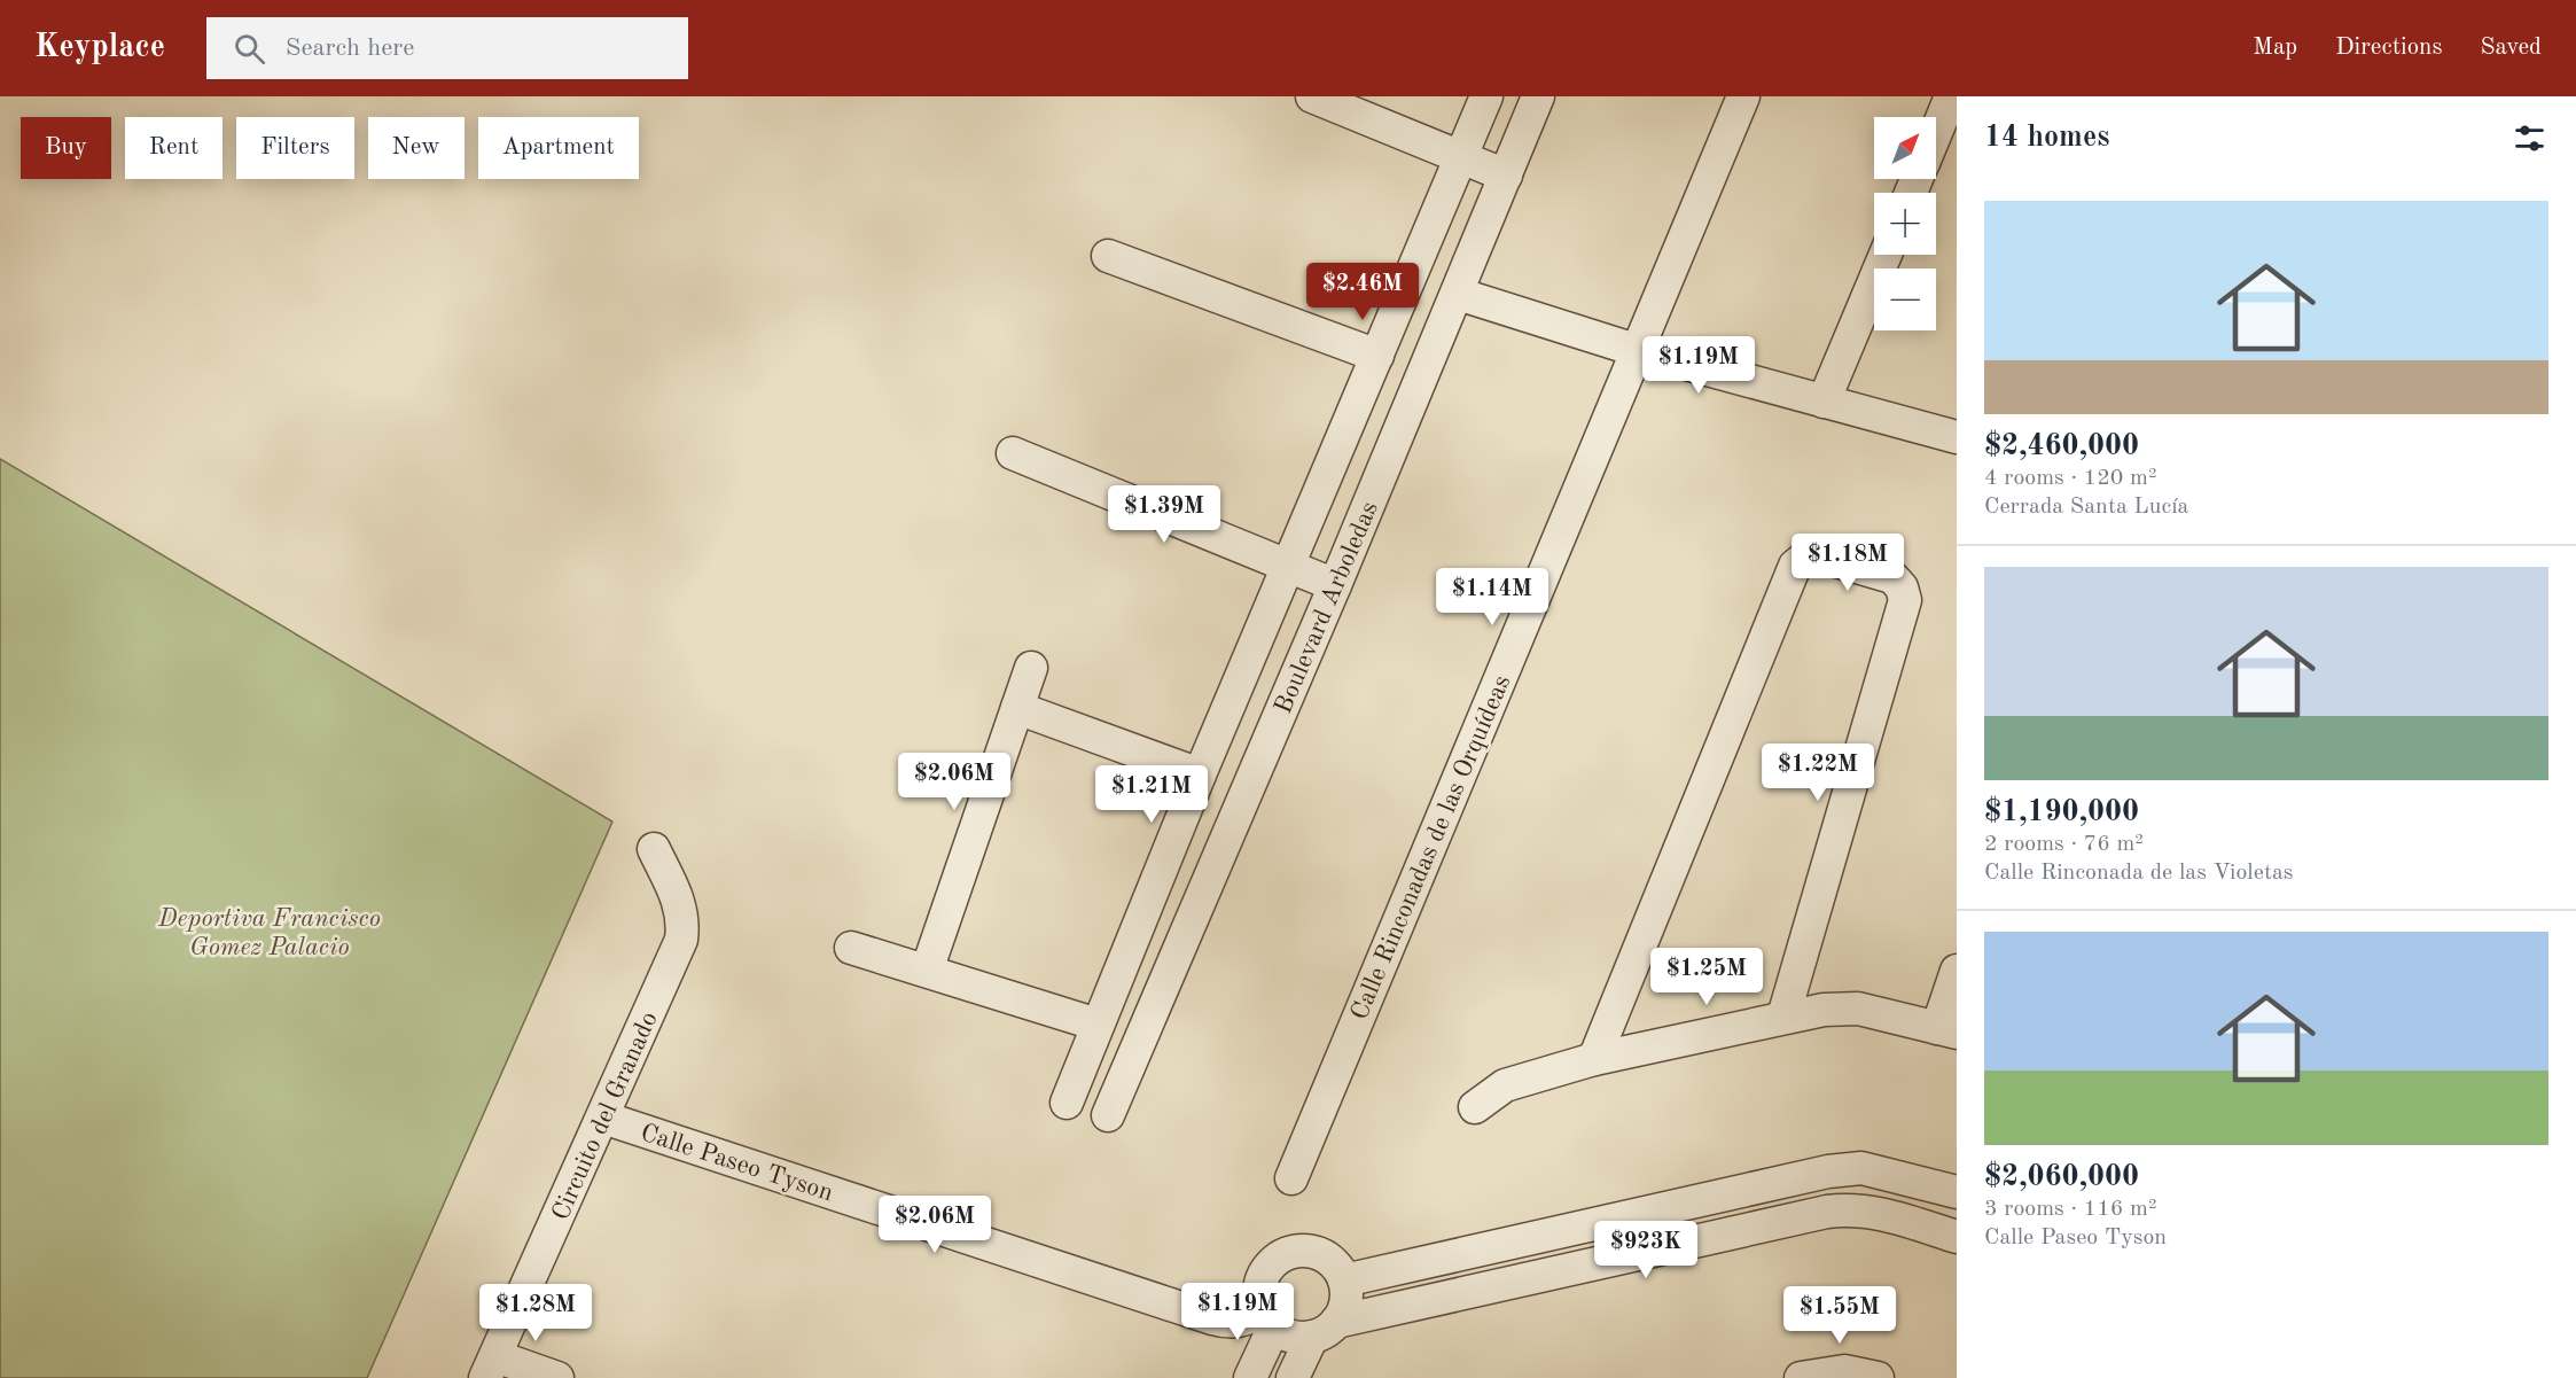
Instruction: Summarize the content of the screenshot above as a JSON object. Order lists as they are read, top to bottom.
{
  "streets": {
    "street": [
      "Boulevard Arboledas",
      "Calle Rinconadas de las Orquídeas",
      "Circuito del Granado",
      "Calle Paseo Tyson"
    ]
  },
  "crossings": [
    ["Circuito del Granado", "Calle Paseo Tyson"]
  ],
  "parks": ["Deportiva Francisco Gomez Palacio"],
  "north": "top right",
  "page": {
    "header": "Keyplace",
    "search": "Search here",
    "nav": ["Map", "Directions", "Saved"],
    "heading": "14 homes",
    "map_buttons": ["+", "−"],
    "chip": [
      "Buy",
      "Rent",
      "Filters",
      "New",
      "Apartment"
    ],
    "list": [
      {
        "name": "$2,460,000",
        "note": "4 rooms · 120 m² · Cerrada Santa Lucía"
      },
      {
        "name": "$1,190,000",
        "note": "2 rooms · 76 m² · Calle Rinconada de las Violetas"
      },
      {
        "name": "$2,060,000",
        "note": "3 rooms · 116 m² · Calle Paseo Tyson"
      }
    ],
    "price": [
      "$2.46M",
      "$1.19M",
      "$1.39M",
      "$1.18M",
      "$1.14M",
      "$1.22M",
      "$2.06M",
      "$1.21M",
      "$1.25M",
      "$2.06M",
      "$923K",
      "$1.19M",
      "$1.28M",
      "$1.55M"
    ]
  }
}
